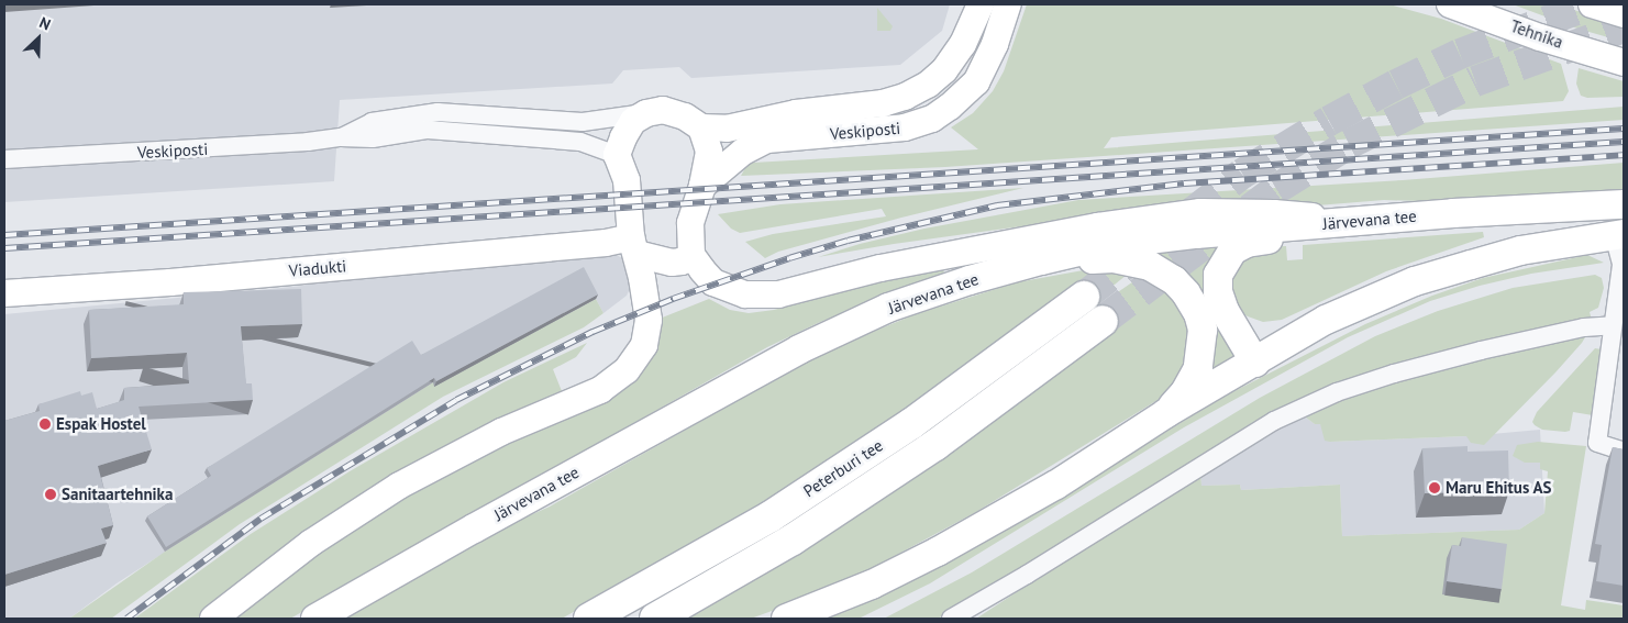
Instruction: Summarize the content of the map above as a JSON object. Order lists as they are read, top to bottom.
{
  "streets": {
    "highway": ["Peterburi tee"],
    "main road": ["Järvevana tee"],
    "street": ["Tehnika", "Veskiposti", "Viadukti"]
  },
  "places": ["Espak Hostel", "Maru Ehitus AS", "Sanitaartehnika"],
  "north": "top right"
}
